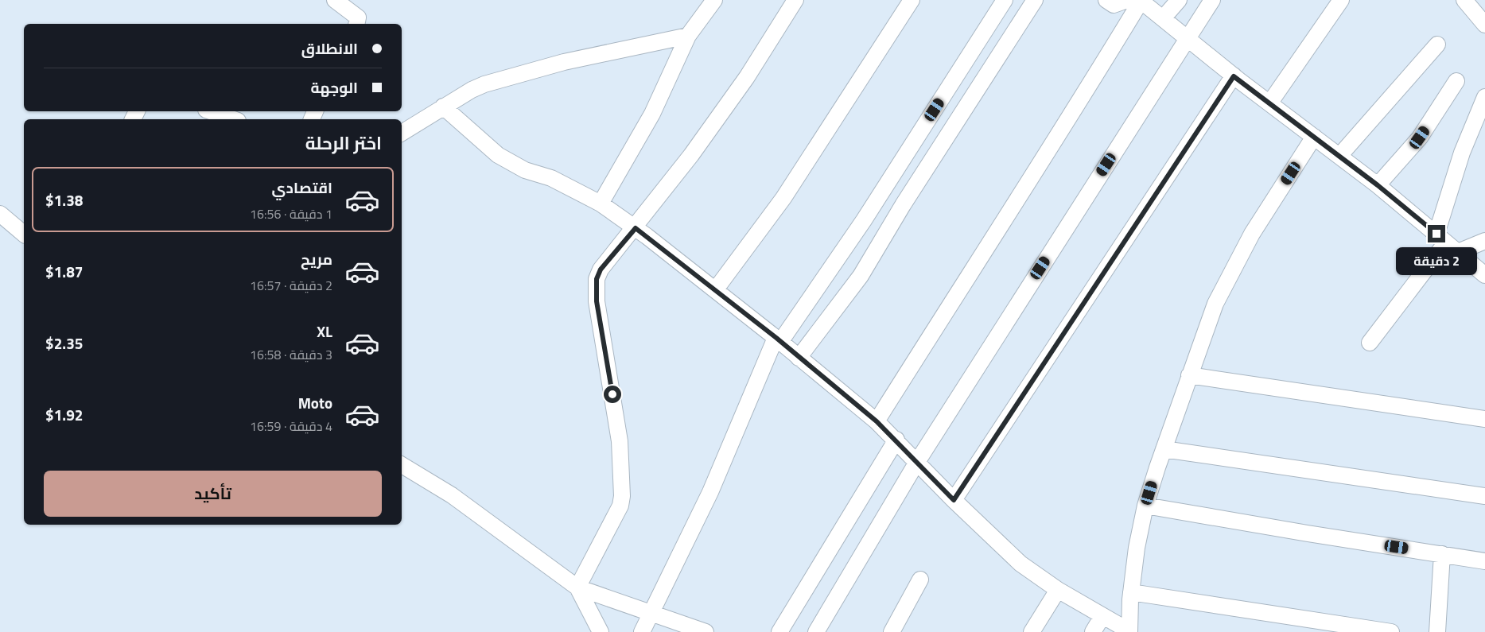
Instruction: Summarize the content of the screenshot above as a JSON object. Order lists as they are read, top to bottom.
{
  "page": {
    "banner": ["الانطلاق", "الوجهة"],
    "heading": "اختر الرحلة",
    "list": [
      {
        "name": "اقتصادي",
        "note": "1 دقيقة · 16:56",
        "value": "$1.38"
      },
      {
        "name": "مريح",
        "note": "2 دقيقة · 16:57",
        "value": "$1.87"
      },
      {
        "name": "XL",
        "note": "3 دقيقة · 16:58",
        "value": "$2.35"
      },
      {
        "name": "Moto",
        "note": "4 دقيقة · 16:59",
        "value": "$1.92"
      }
    ],
    "bubble": "2 دقيقة",
    "buttons": "تأكيد"
  }
}
